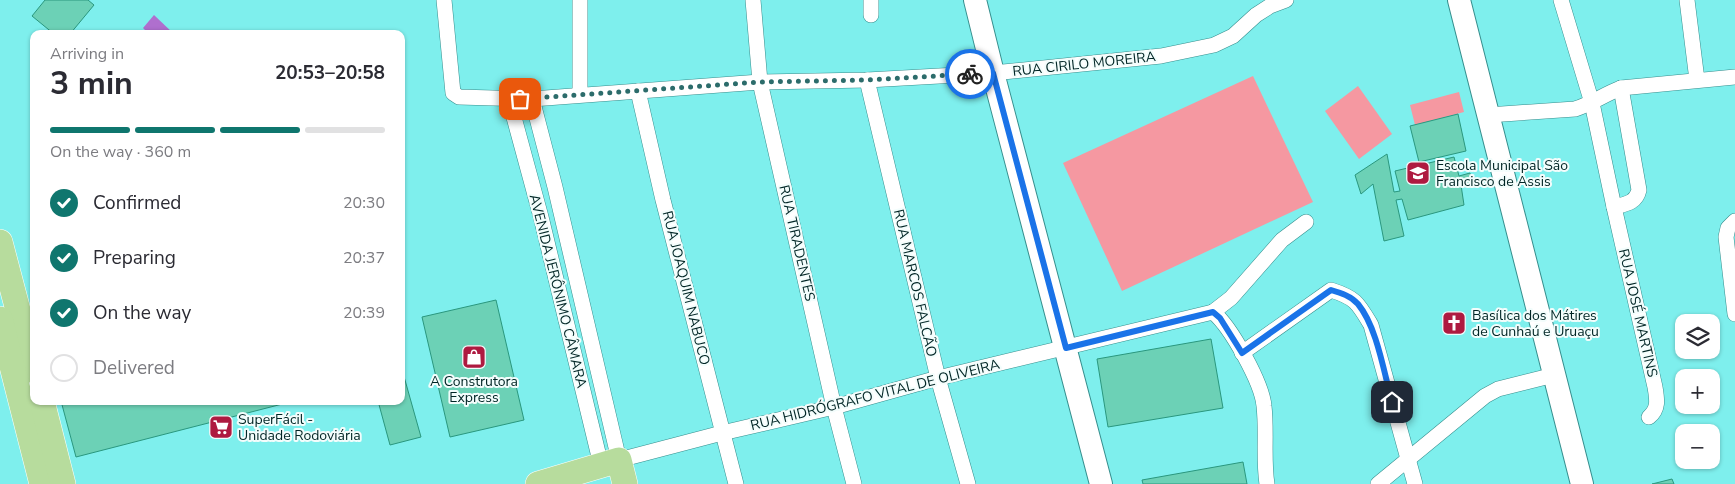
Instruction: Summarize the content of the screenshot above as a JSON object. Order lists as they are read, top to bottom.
{
  "streets": {
    "main road": ["AVENIDA JERÔNIMO CÂMARA", "RUA HIDRÓGRAFO VITAL DE OLIVEIRA"],
    "street": [
      "RUA CIRILO MOREIRA",
      "RUA TIRADENTES",
      "RUA MARCOS FALCÃO",
      "RUA JOAQUIM NABUCO",
      "RUA JOSÉ MARTINS"
    ]
  },
  "crossings": [
    ["RUA CIRILO MOREIRA", "RUA TIRADENTES"],
    ["RUA CIRILO MOREIRA", "RUA MARCOS FALCÃO"],
    ["RUA CIRILO MOREIRA", "RUA JOAQUIM NABUCO"],
    ["RUA CIRILO MOREIRA", "AVENIDA JERÔNIMO CÂMARA"],
    ["RUA TIRADENTES", "RUA HIDRÓGRAFO VITAL DE OLIVEIRA"],
    ["RUA MARCOS FALCÃO", "RUA HIDRÓGRAFO VITAL DE OLIVEIRA"],
    ["RUA JOAQUIM NABUCO", "RUA HIDRÓGRAFO VITAL DE OLIVEIRA"],
    ["AVENIDA JERÔNIMO CÂMARA", "RUA HIDRÓGRAFO VITAL DE OLIVEIRA"]
  ],
  "places": {
    "school or university": ["Escola Municipal São Francisco de Assis"],
    "church": ["Basílica dos Mátires de Cunhaú e Uruaçu"],
    "shop": ["A Construtora Express"],
    "supermarket": ["SuperFácil - Unidade Rodoviária"]
  },
  "page": {
    "heading": ["3 min", "Arriving in", "20:53–20:58"],
    "bar": "On the way · 360 m",
    "list": [
      ["Confirmed", "20:30"],
      ["Preparing", "20:37"],
      ["On the way", "20:39"],
      "Delivered"
    ],
    "map_buttons": ["+", "−"]
  }
}
